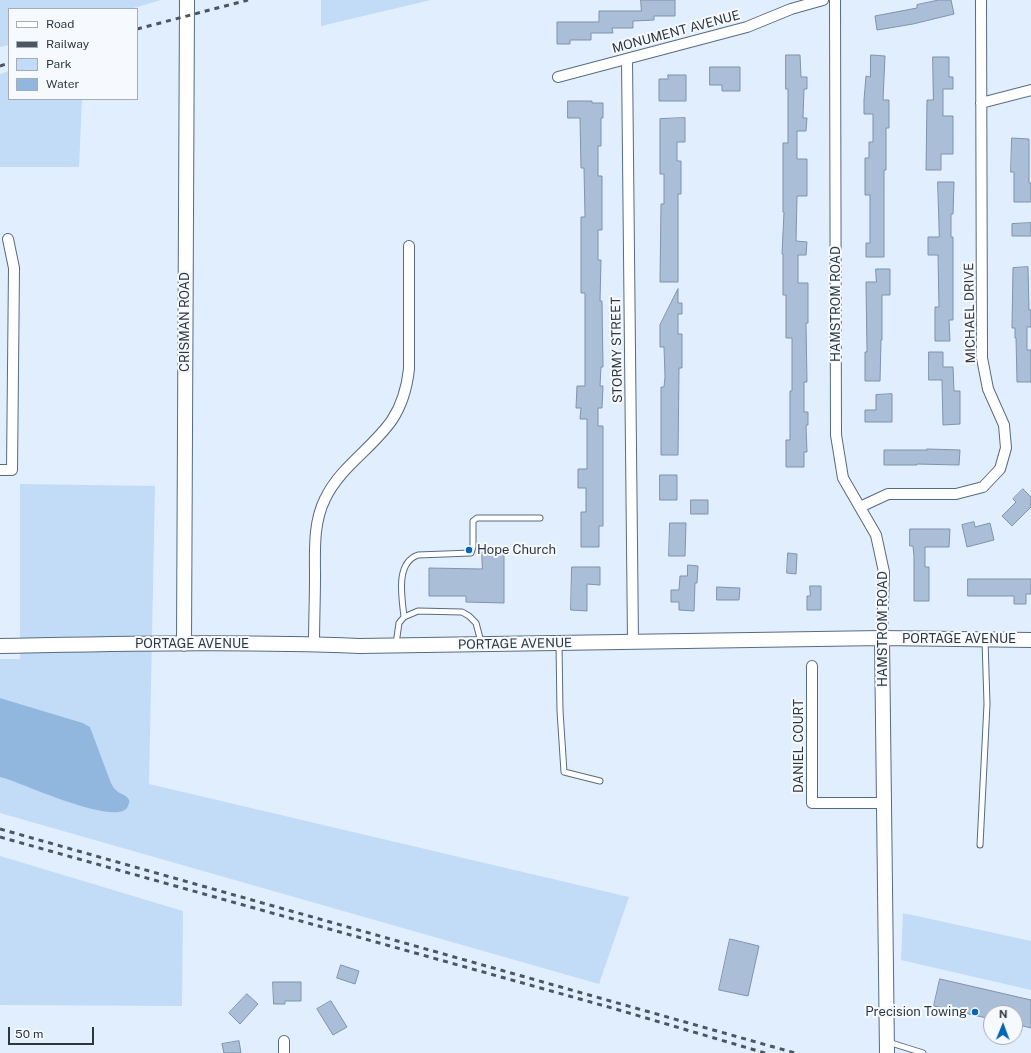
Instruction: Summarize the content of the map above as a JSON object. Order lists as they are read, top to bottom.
{
  "streets": {
    "street": [
      "MONUMENT AVENUE",
      "HAMSTROM ROAD",
      "MICHAEL DRIVE",
      "CRISMAN ROAD",
      "STORMY STREET",
      "PORTAGE AVENUE",
      "DANIEL COURT"
    ]
  },
  "crossings": [
    ["MONUMENT AVENUE", "STORMY STREET"],
    ["HAMSTROM ROAD", "MICHAEL DRIVE"],
    ["HAMSTROM ROAD", "PORTAGE AVENUE"],
    ["HAMSTROM ROAD", "DANIEL COURT"],
    ["CRISMAN ROAD", "PORTAGE AVENUE"],
    ["STORMY STREET", "PORTAGE AVENUE"]
  ],
  "places": ["Hope Church", "Precision Towing"],
  "legend": [
    "Road",
    "Railway",
    "Park",
    "Water"
  ],
  "scale_bar": "50 m",
  "north": "top"
}
